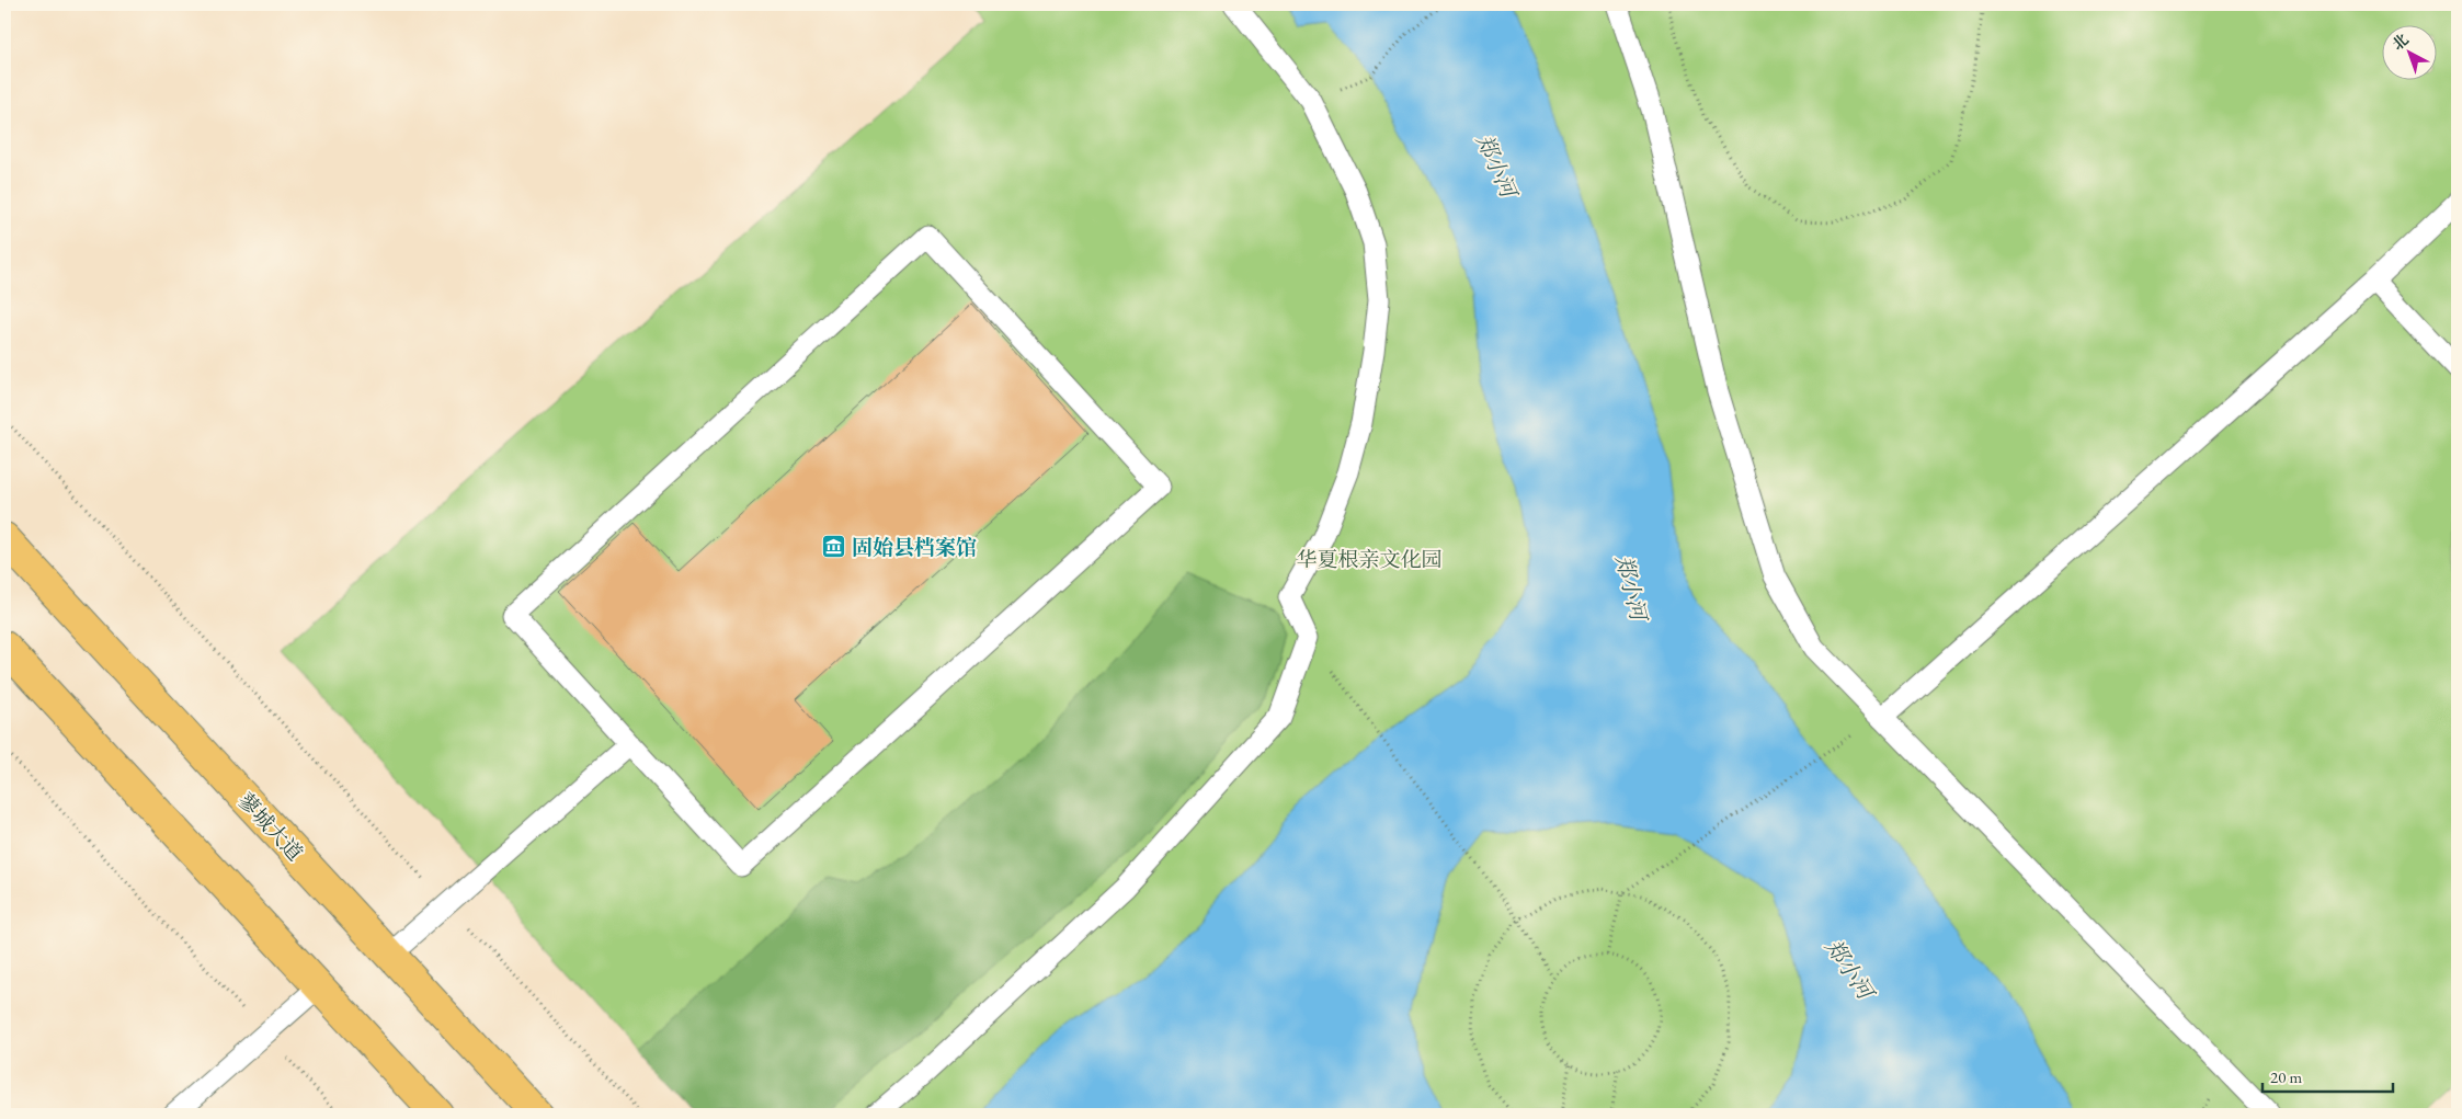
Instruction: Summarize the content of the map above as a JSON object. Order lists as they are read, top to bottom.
{
  "streets": {
    "main road": ["蓼城大道"]
  },
  "water": ["郑小河"],
  "parks": ["华夏根亲文化园"],
  "places": {
    "museum": ["固始县档案馆"]
  },
  "scale_bar": "20 m",
  "north": "top left"
}
